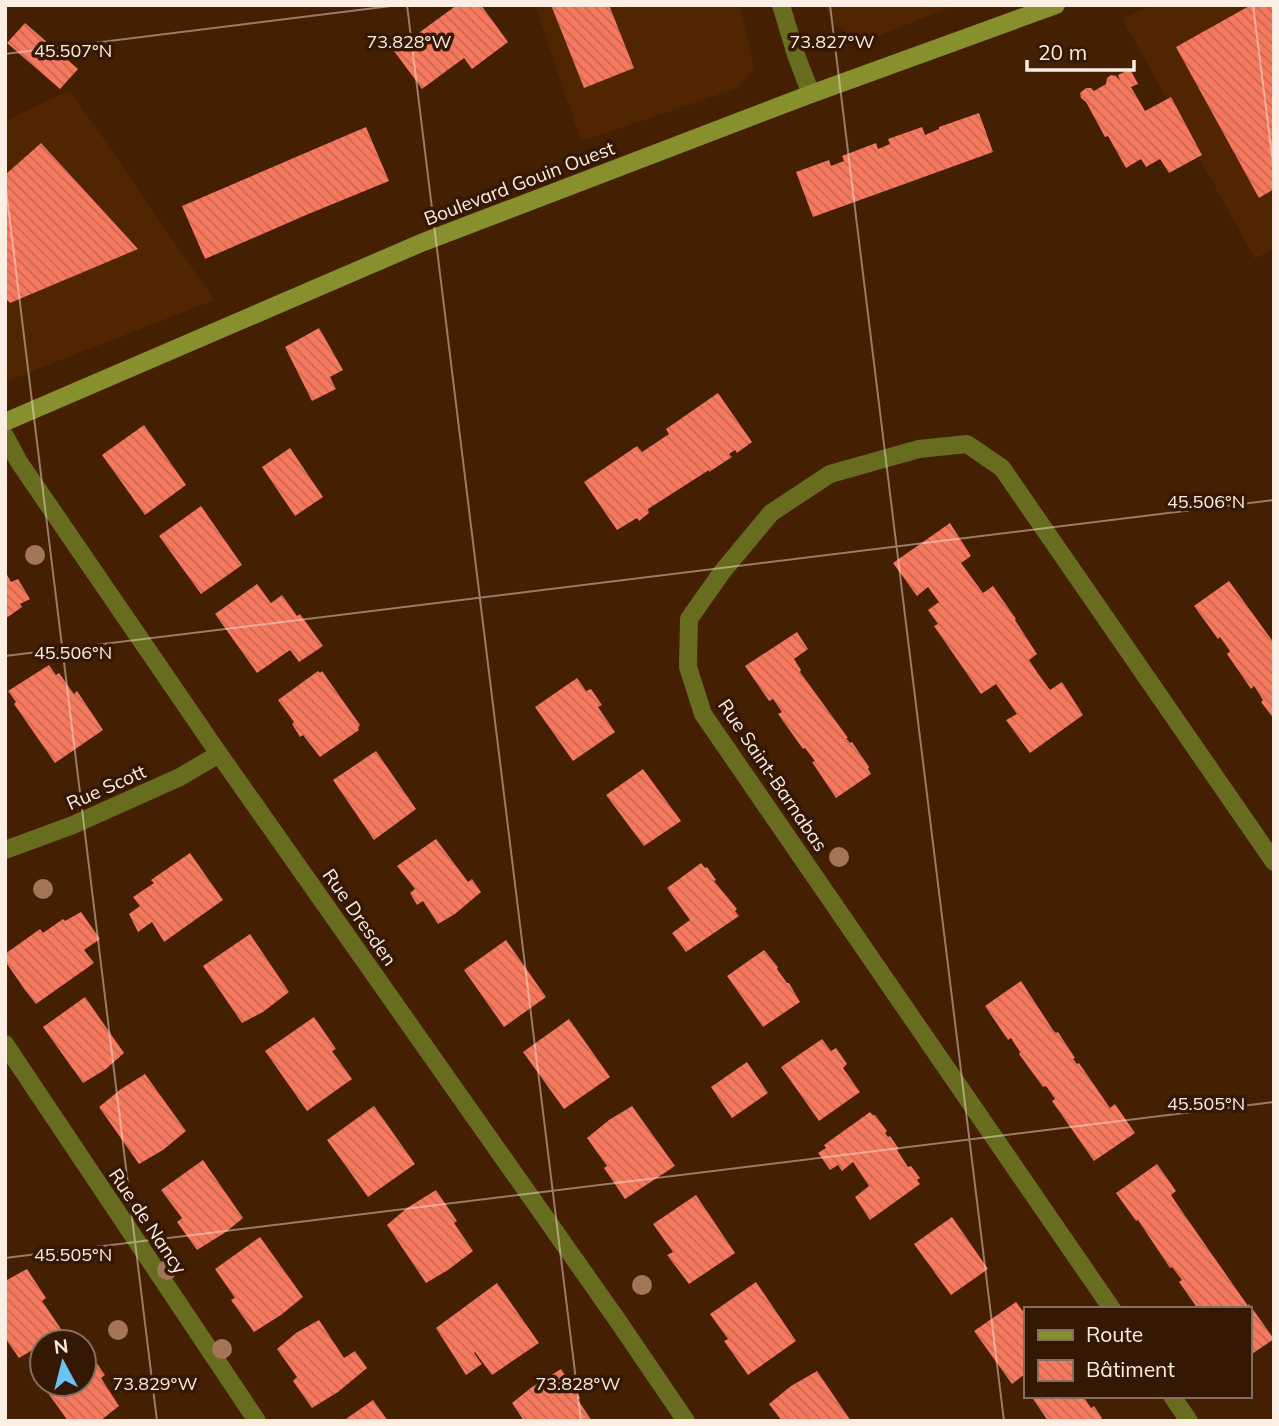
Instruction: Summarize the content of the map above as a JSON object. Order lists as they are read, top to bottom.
{
  "streets": {
    "street": [
      "Boulevard Gouin Ouest",
      "Rue Saint-Barnabas",
      "Rue Scott",
      "Rue Dresden",
      "Rue de Nancy"
    ]
  },
  "crossings": [
    ["Rue Scott", "Rue Dresden"]
  ],
  "legend": ["Route", "Bâtiment"],
  "scale_bar": "20 m",
  "north": "top",
  "coordinates": [
    "73.828°W",
    "73.827°W",
    "45.507°N",
    "45.506°N",
    "45.505°N",
    "73.829°W"
  ]
}
